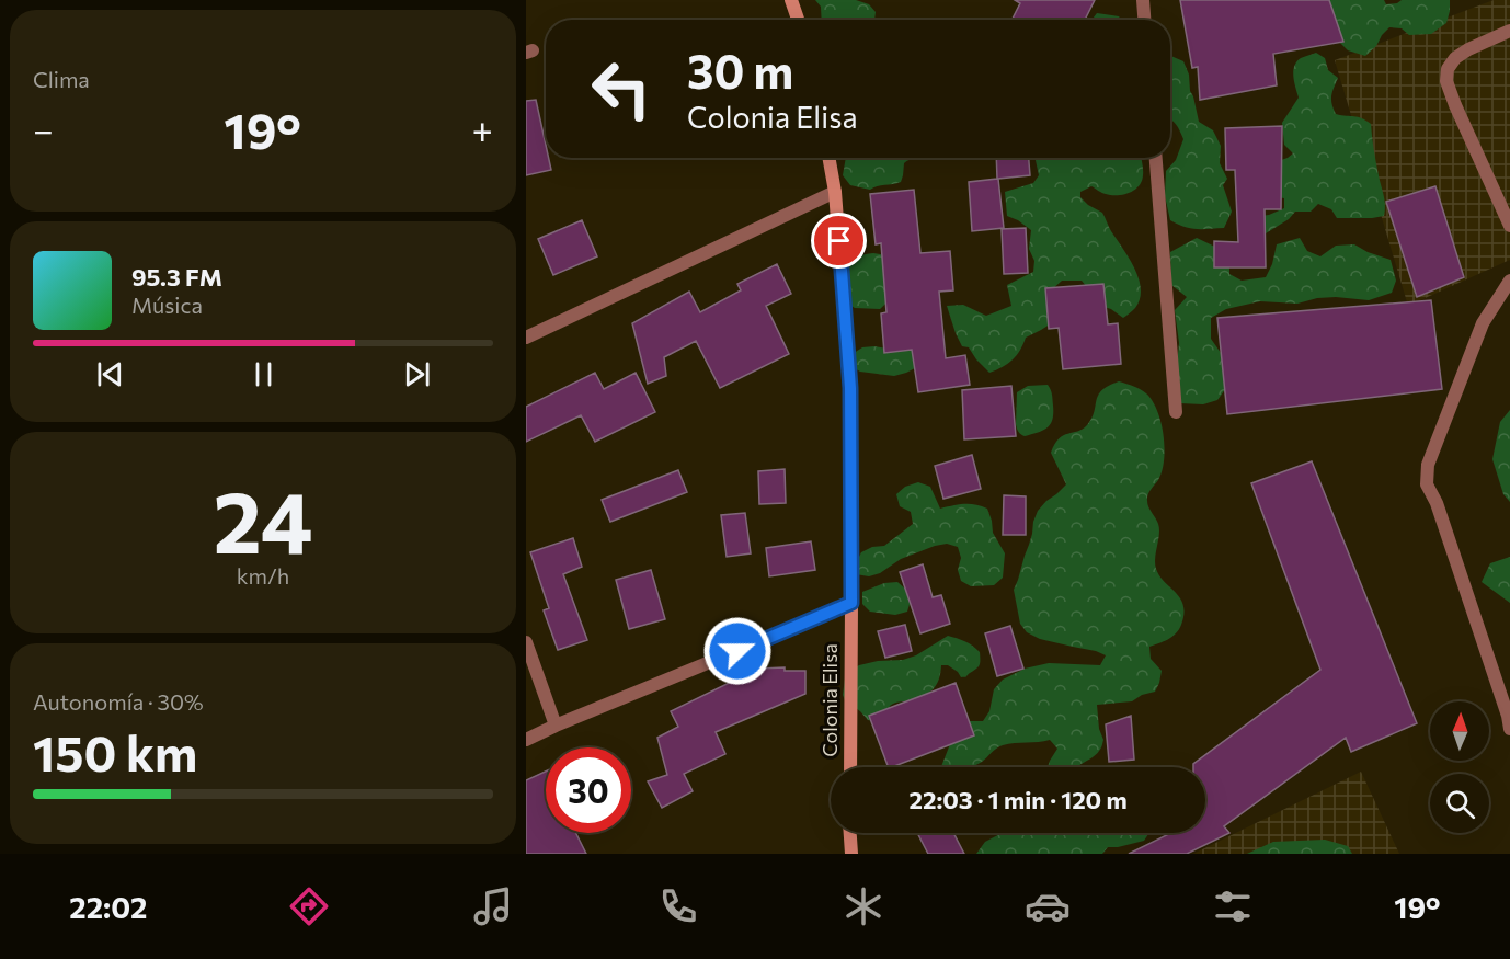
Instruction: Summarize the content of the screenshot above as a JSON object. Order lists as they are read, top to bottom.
{
  "streets": {
    "street": ["Colonia Elisa"]
  },
  "north": "top",
  "page": {
    "tile": [
      "Clima",
      ["24", "km/h"],
      ["Autonomía · 30%", "150 km"]
    ],
    "turn": ["30 m", "Colonia Elisa"],
    "heat": ["−", "19°", "+"],
    "song": ["95.3 FM", "Música"],
    "limit": "30",
    "trip": "22:03 · 1 min · 120 m",
    "tabs": ["22:02", "19°"]
  }
}
